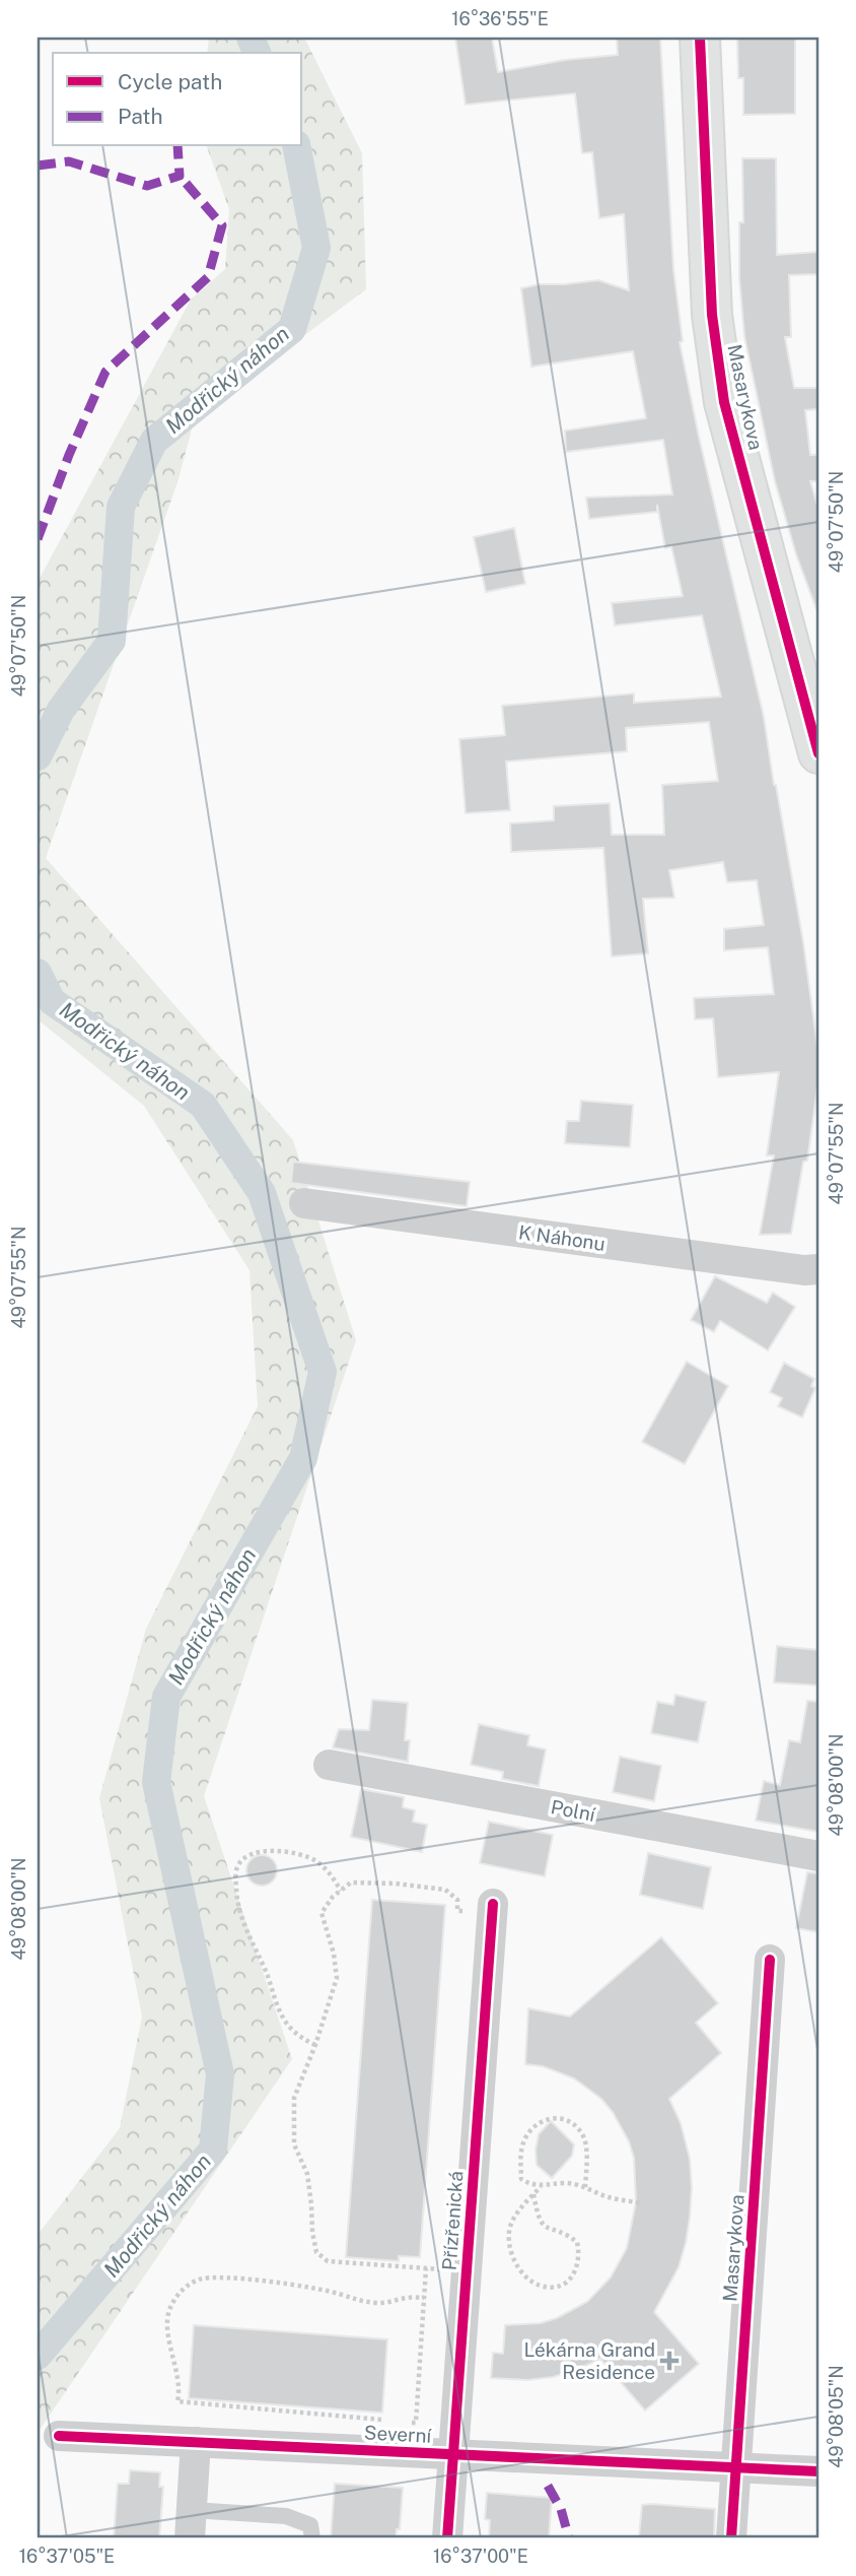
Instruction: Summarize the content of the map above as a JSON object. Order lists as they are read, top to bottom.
{
  "streets": {
    "street": [
      "Masarykova",
      "K Náhonu",
      "Polní",
      "Přízřenická",
      "Severní"
    ]
  },
  "crossings": [
    ["Masarykova", "Severní"],
    ["Přízřenická", "Severní"]
  ],
  "water": ["Modřický náhon"],
  "places": {
    "health": ["Lékárna Grand Residence"]
  },
  "legend": ["Cycle path", "Path"],
  "coordinates": [
    "16°36'55\"E",
    "49°07'50\"N",
    "49°07'55\"N",
    "49°08'00\"N",
    "49°08'05\"N",
    "16°37'05\"E",
    "16°37'00\"E"
  ]
}
